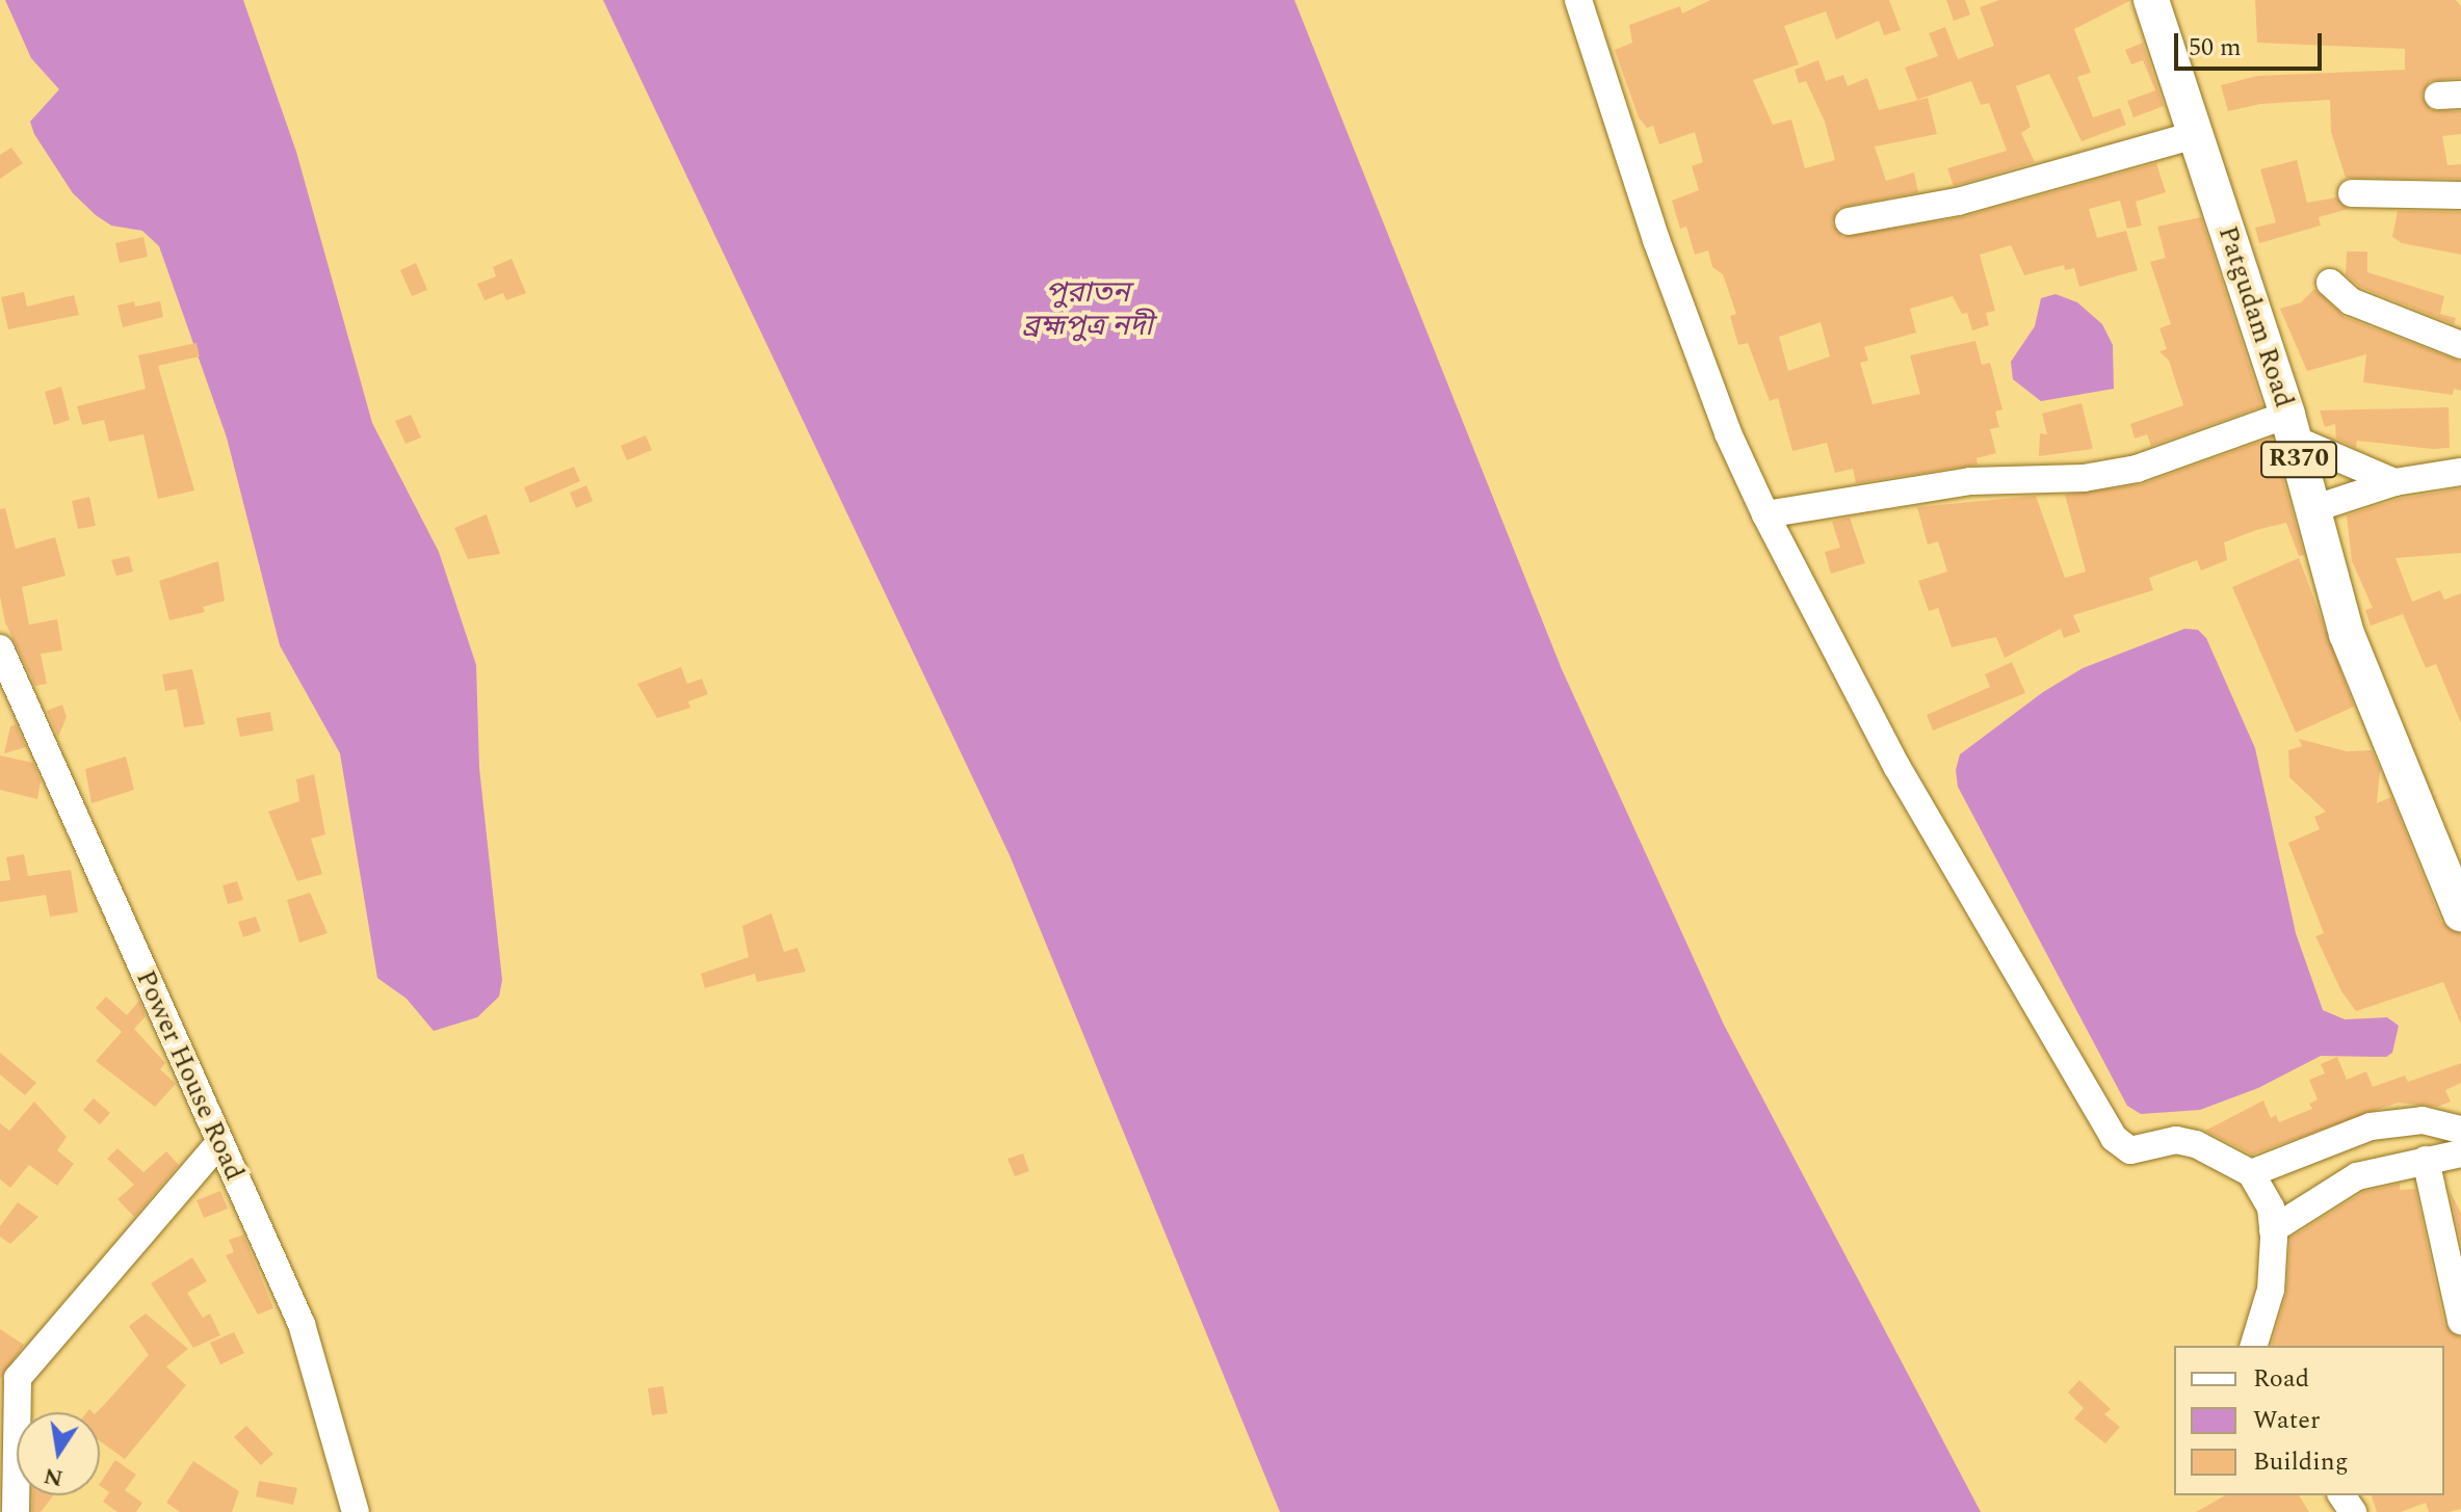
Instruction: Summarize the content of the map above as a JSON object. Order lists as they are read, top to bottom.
{
  "streets": {
    "main road": ["Patgudam Road", "R370"],
    "street": ["Power House Road"]
  },
  "water": ["পুরাতন ব্রহ্মপুত্র নদী"],
  "legend": ["Road", "Water", "Building"],
  "scale_bar": "50 m",
  "north": "bottom"
}
